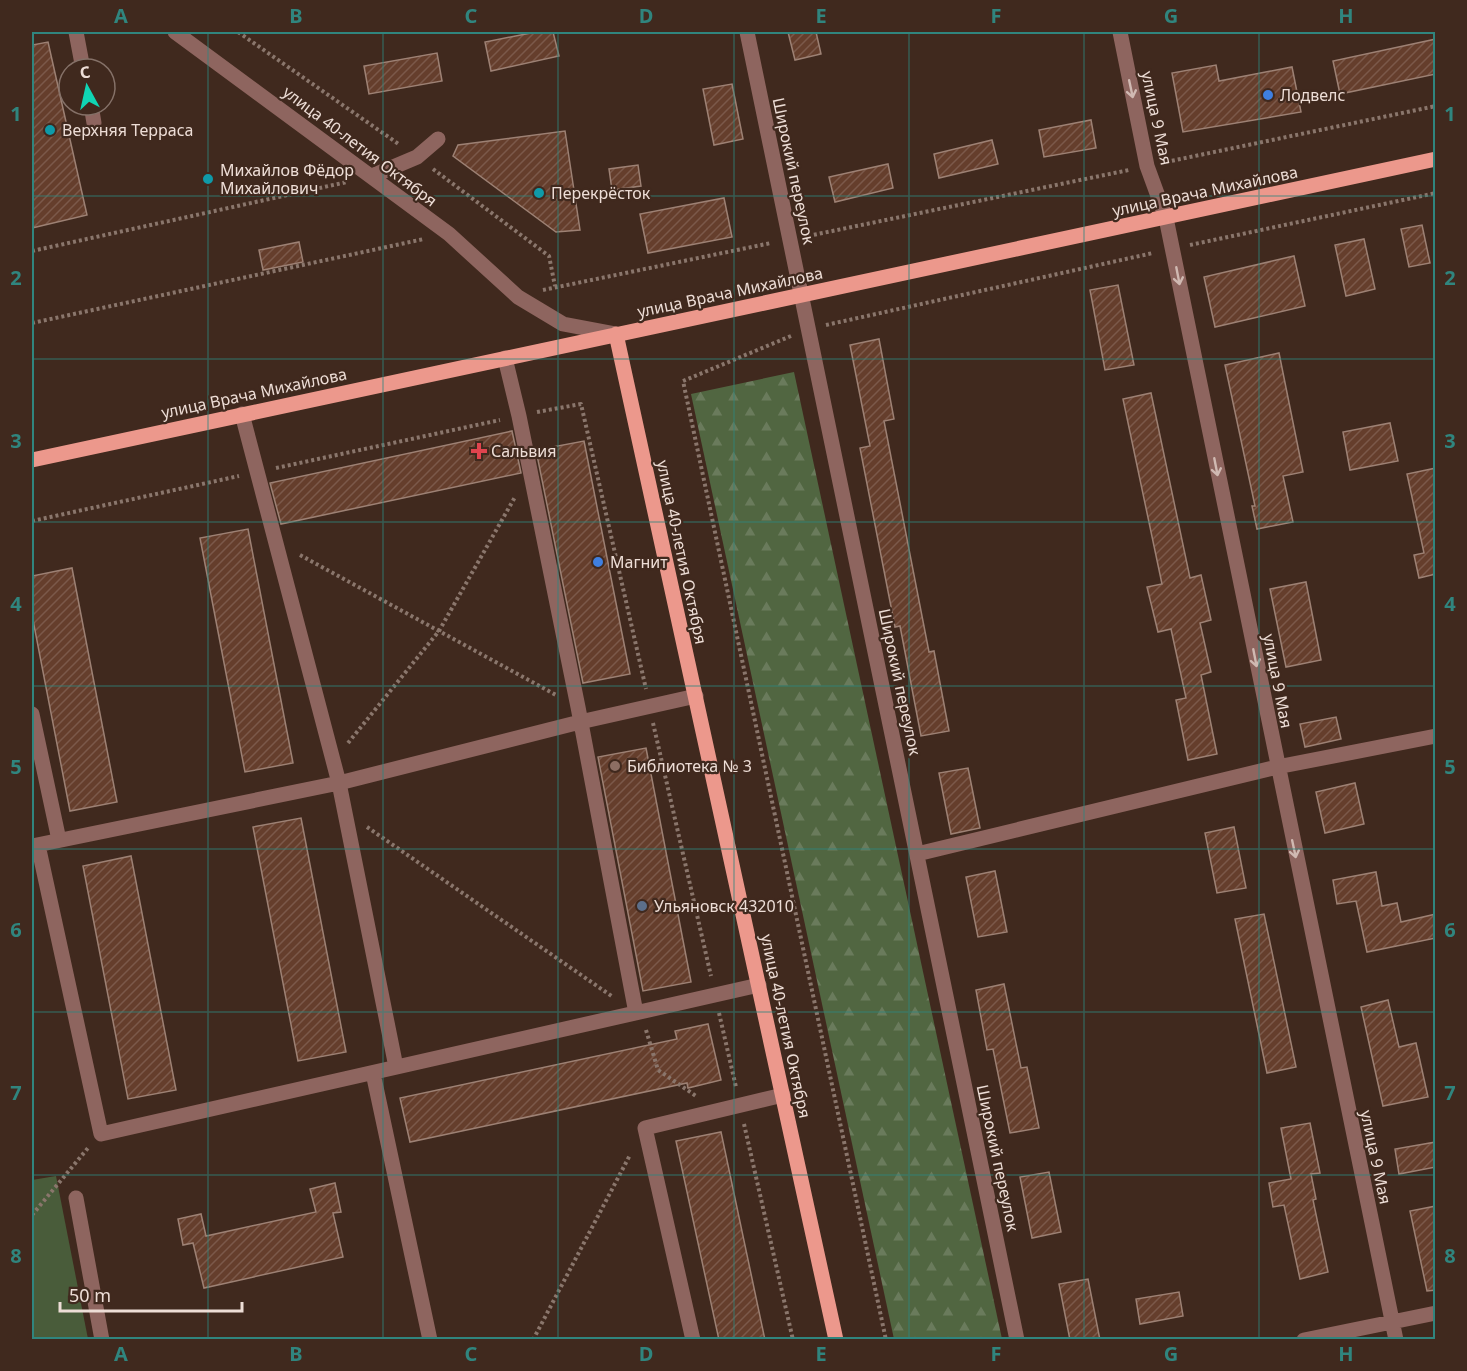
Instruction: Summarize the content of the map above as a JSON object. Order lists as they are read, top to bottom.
{
  "streets": {
    "main road": ["улица 40-летия Октября", "улица Врача Михайлова"],
    "street": ["улица 9 Мая", "Широкий переулок"]
  },
  "crossings": [
    ["улица 9 Мая", "улица Врача Михайлова"],
    ["улица 40-летия Октября", "улица Врача Михайлова"],
    ["Широкий переулок", "улица Врача Михайлова"]
  ],
  "one_way": ["улица 9 Мая"],
  "places": {
    "other": [
      "Лодвелс",
      "Верхняя Терраса",
      "Михайлов Фёдор Михайлович",
      "Перекрёсток",
      "Магнит",
      "Библиотека № 3",
      "Ульяновск 432010"
    ],
    "health": ["Сальвия"]
  },
  "scale_bar": "50 m",
  "north": "top",
  "grid": {
    "columns": [
      "A",
      "B",
      "C",
      "D",
      "E",
      "F",
      "G",
      "H"
    ],
    "rows": [
      "1",
      "2",
      "3",
      "4",
      "5",
      "6",
      "7",
      "8"
    ]
  }
}
